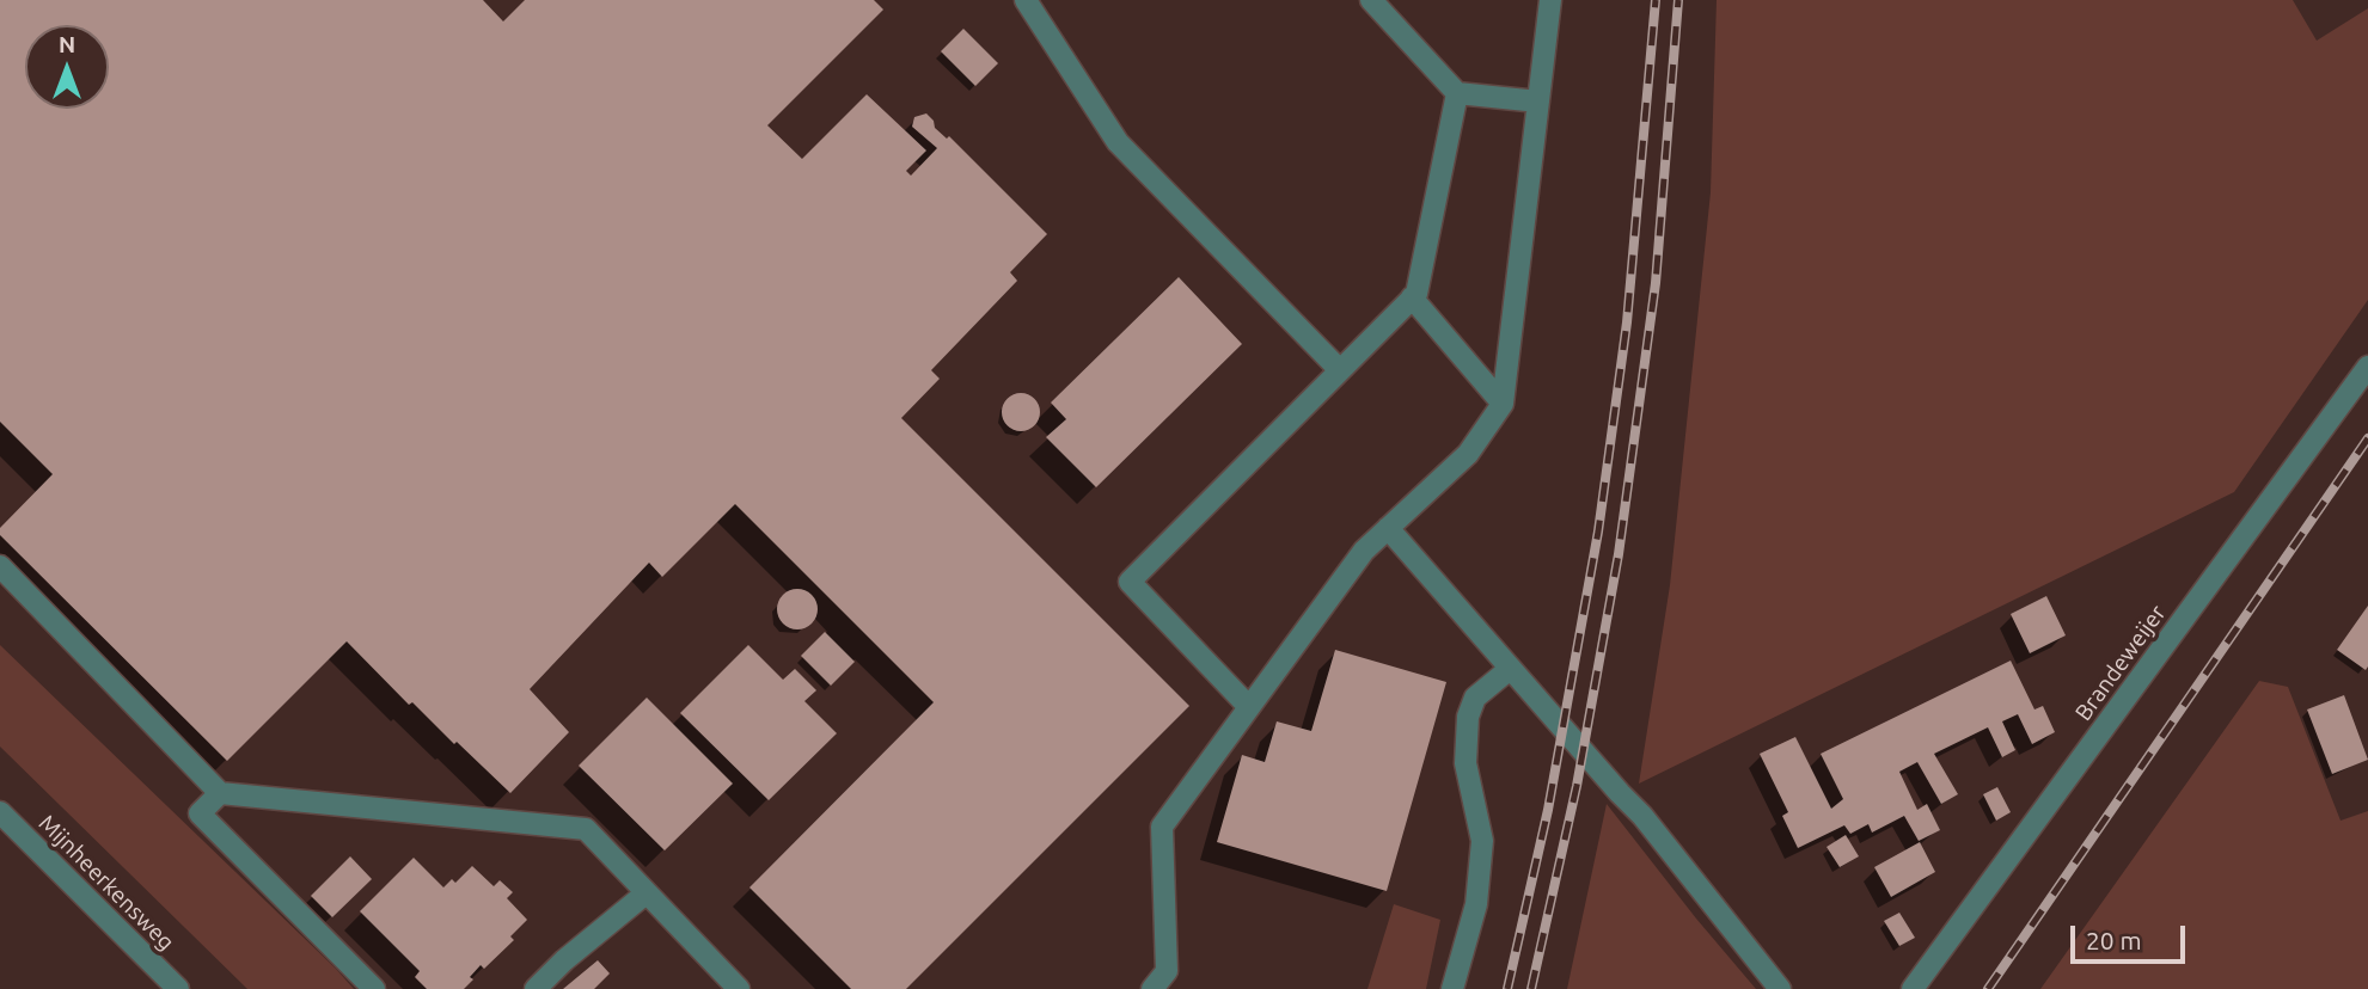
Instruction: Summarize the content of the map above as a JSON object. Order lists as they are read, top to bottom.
{
  "streets": {
    "street": ["Brandeweijer", "Mijnheerkensweg"]
  },
  "scale_bar": "20 m",
  "north": "top"
}
